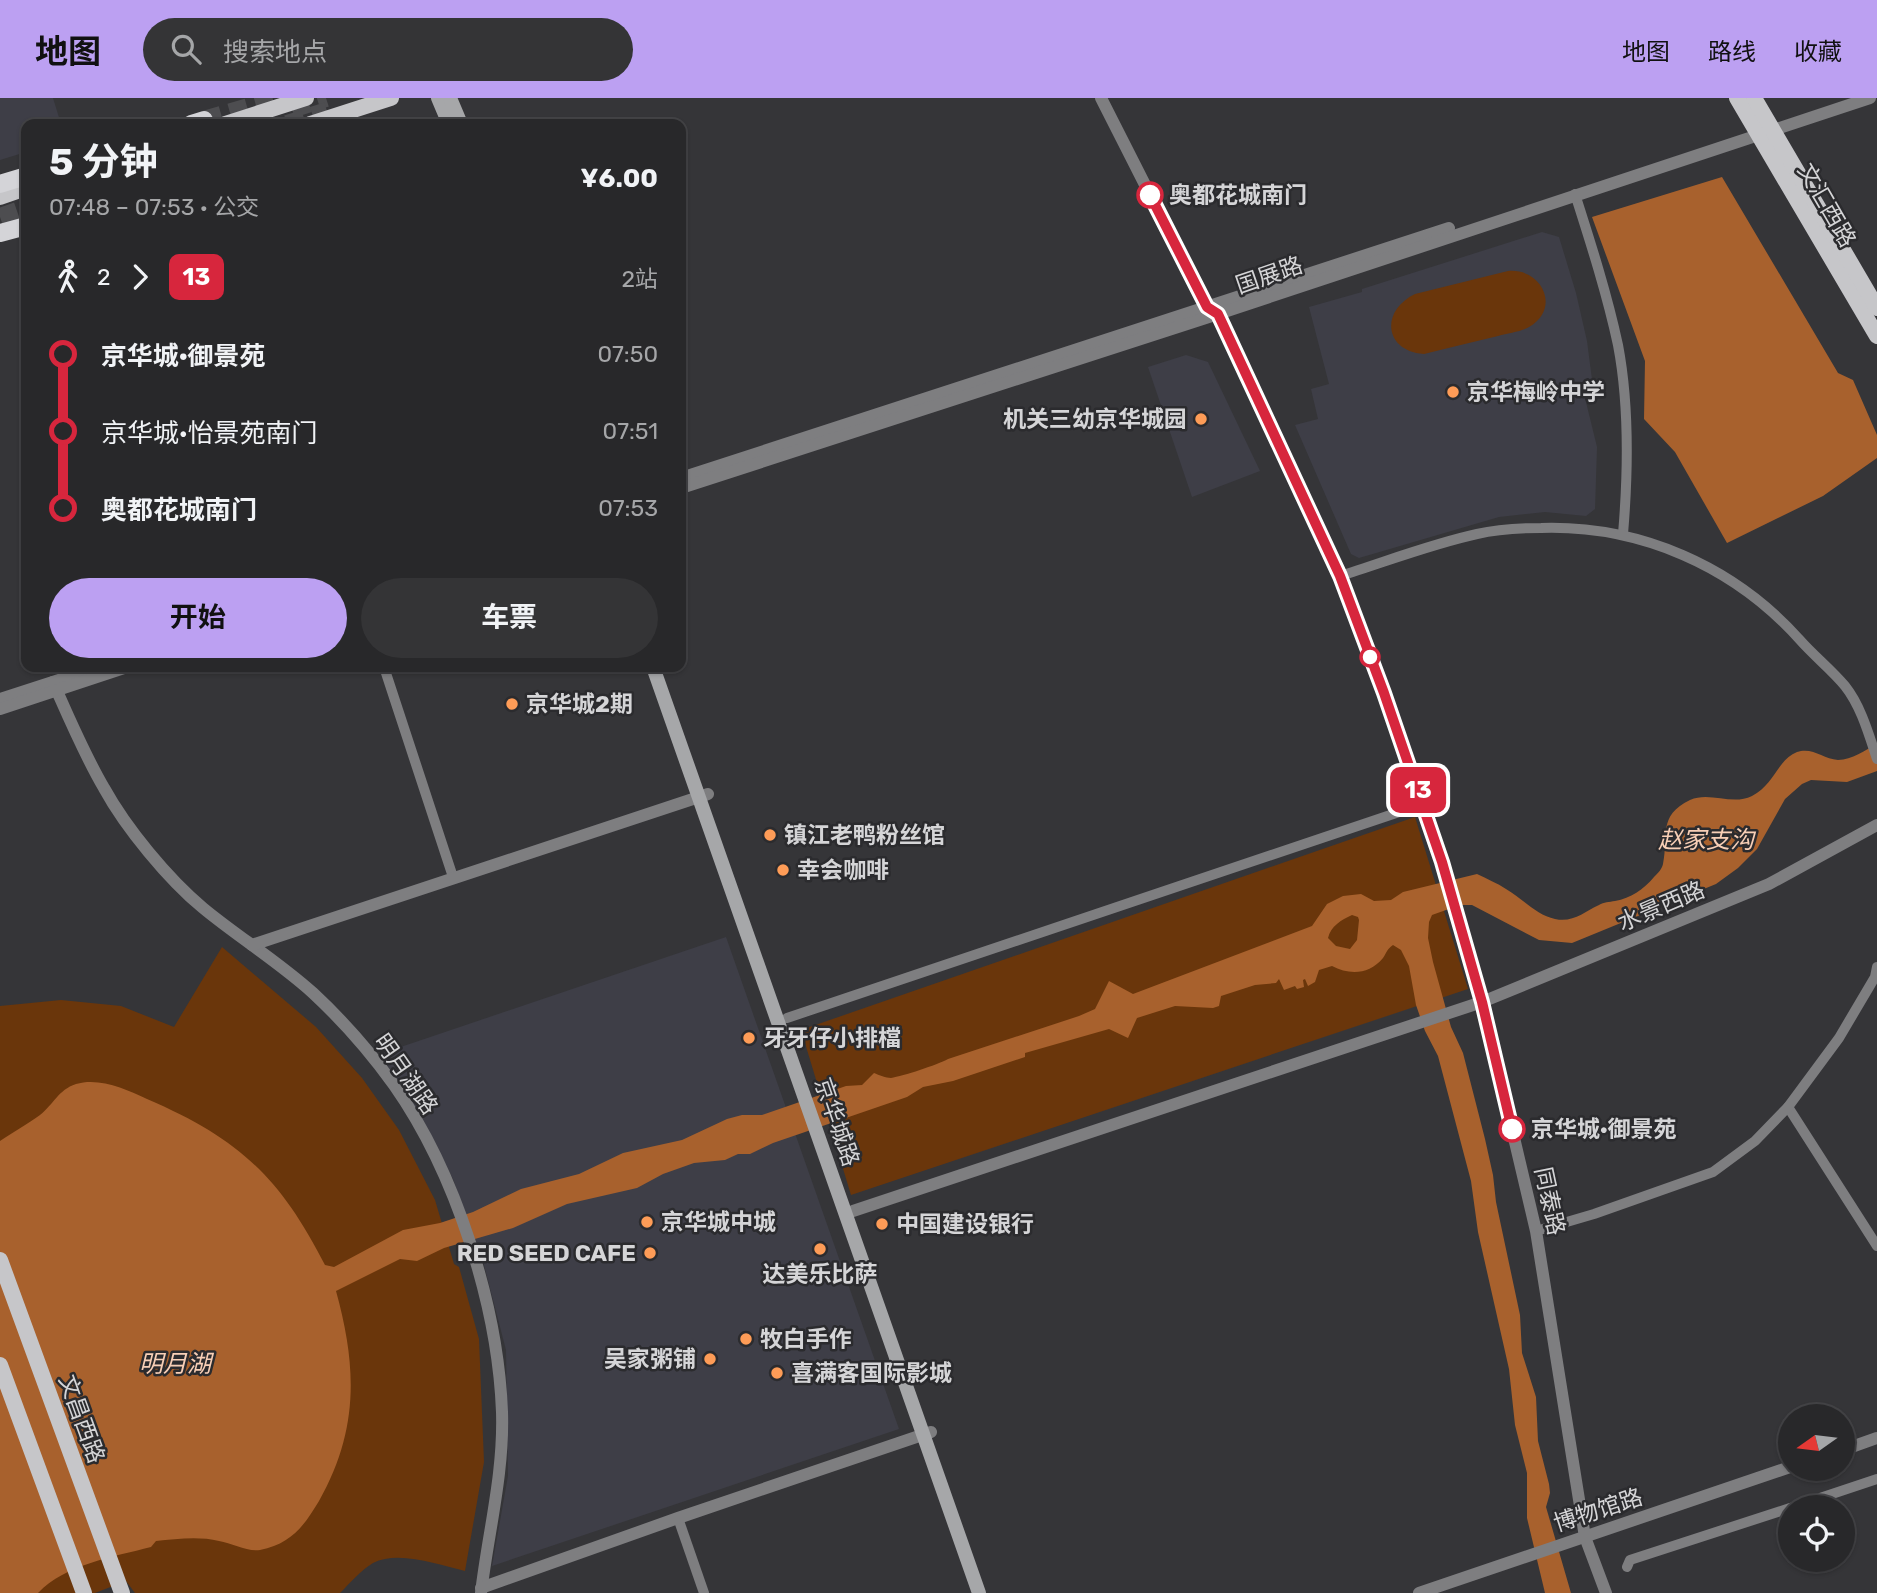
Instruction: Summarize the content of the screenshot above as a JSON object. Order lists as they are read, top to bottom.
{
  "streets": {
    "main road": ["文汇西路", "京华城路", "文昌西路"],
    "street": [
      "国展路",
      "水景西路",
      "明月湖路",
      "同泰路",
      "博物馆路"
    ]
  },
  "crossings": [
    ["文汇西路", "国展路"],
    ["国展路", "同泰路"],
    ["水景西路", "京华城路"],
    ["水景西路", "同泰路"],
    ["同泰路", "博物馆路"]
  ],
  "water": ["赵家支沟", "明月湖"],
  "places": [
    "奥都花城南门",
    "京华梅岭中学",
    "机关三幼京华城园",
    "京华城2期",
    "镇江老鸭粉丝馆",
    "幸会咖啡",
    "牙牙仔小排檔",
    "京华城·御景苑",
    "京华城中城",
    "中国建设银行",
    "达美乐比萨",
    "RED SEED CAFE",
    "牧白手作",
    "吴家粥铺",
    "喜满客国际影城"
  ],
  "lines": ["bus line 13"],
  "north": "left",
  "page": {
    "header": "地图",
    "search": "搜索地点",
    "nav": ["地图", "路线", "收藏"],
    "on_map": "13",
    "heading": ["5 分钟", "07:48 – 07:53 · 公交", "¥6.00"],
    "legs": ["2", "13", "2站"],
    "list": [
      {
        "name": "京华城·御景苑",
        "value": "07:50"
      },
      {
        "name": "京华城·怡景苑南门",
        "value": "07:51"
      },
      {
        "name": "奥都花城南门",
        "value": "07:53"
      }
    ],
    "buttons": ["开始", "车票"]
  }
}
